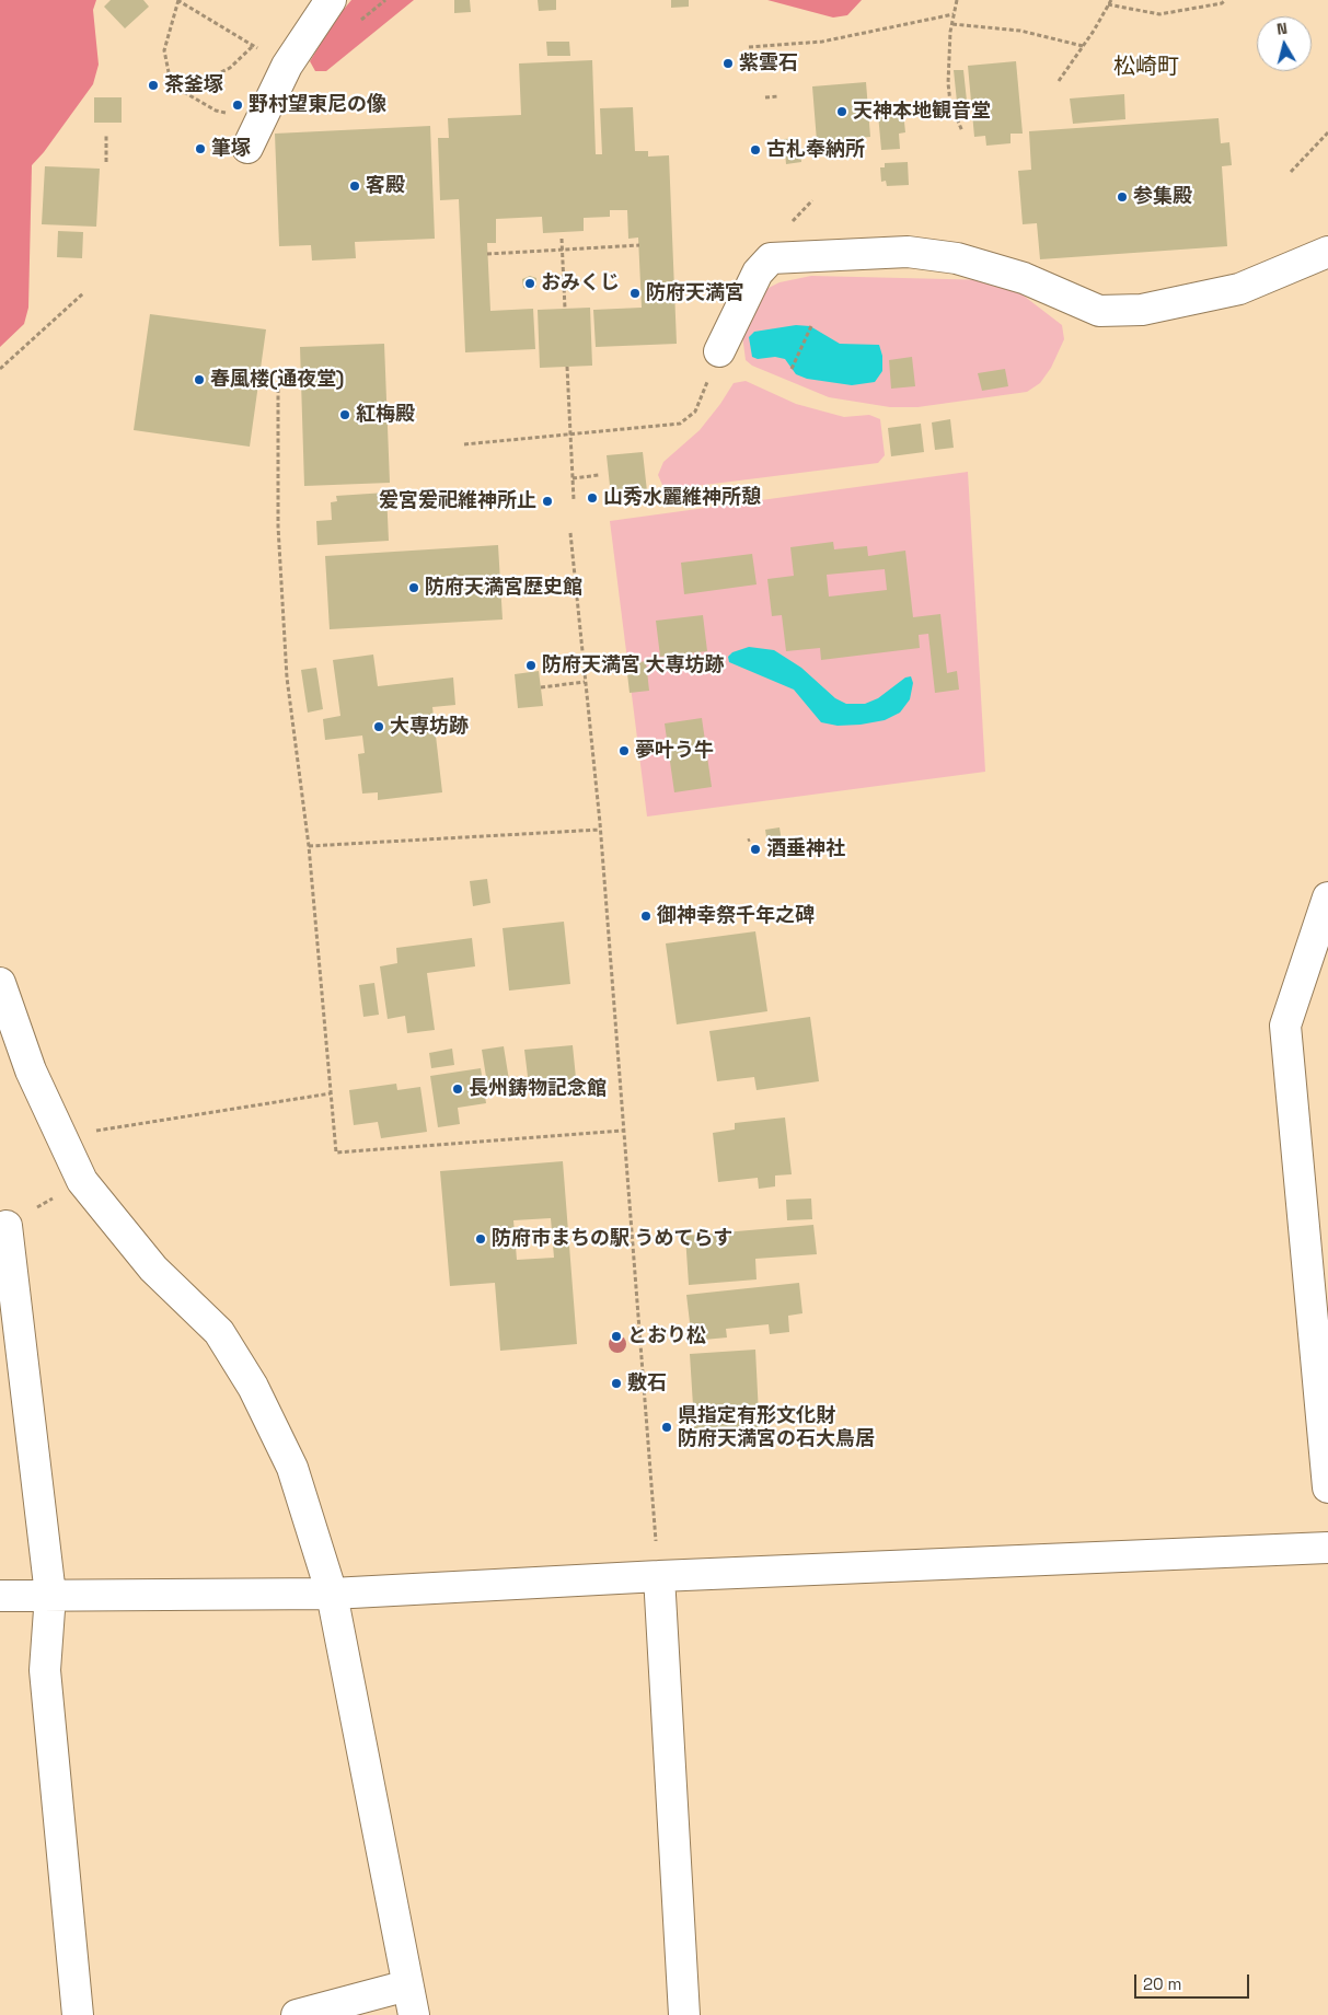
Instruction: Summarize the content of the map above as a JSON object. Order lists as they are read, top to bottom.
{
  "districts": ["松崎町"],
  "places": [
    "紫雲石",
    "茶釜塚",
    "野村望東尼の像",
    "天神本地観音堂",
    "筆塚",
    "古札奉納所",
    "客殿",
    "参集殿",
    "おみくじ",
    "防府天満宮",
    "春風楼(通夜堂)",
    "紅梅殿",
    "山秀水麗維神所憩",
    "爰宮爰祀維神所止",
    "防府天満宮歴史館",
    "防府天満宮 大専坊跡",
    "大専坊跡",
    "夢叶う牛",
    "酒垂神社",
    "御神幸祭千年之碑",
    "長州鋳物記念館",
    "防府市まちの駅 うめてらす",
    "とおり松",
    "敷石",
    "県指定有形文化財 防府天満宮の石大鳥居"
  ],
  "scale_bar": "20 m",
  "north": "top"
}
